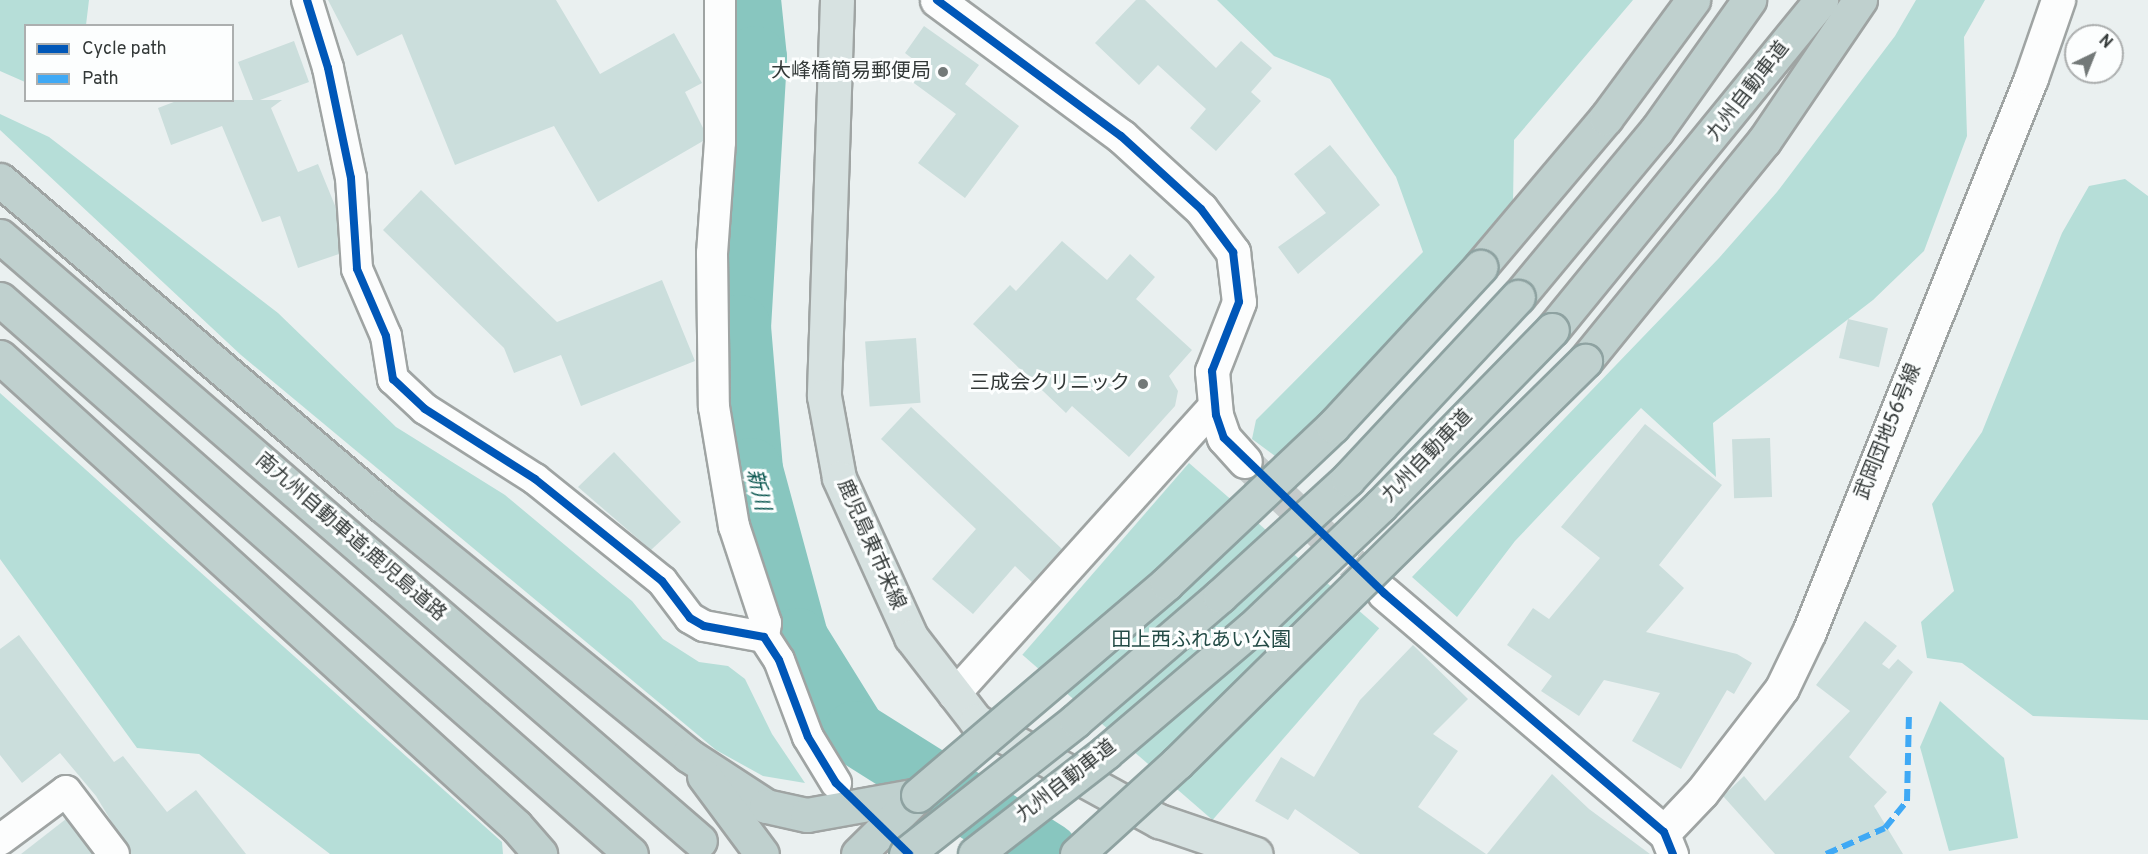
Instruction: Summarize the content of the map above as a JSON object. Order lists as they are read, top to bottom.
{
  "streets": {
    "highway": ["九州自動車道", "南九州自動車道;鹿児島道路"],
    "main road": ["鹿児島東市来線"],
    "street": ["武岡団地56号線"]
  },
  "water": ["新川"],
  "parks": ["田上西ふれあい公園"],
  "places": ["大峰橋簡易郵便局", "三成会クリニック"],
  "legend": ["Cycle path", "Path"],
  "north": "top right"
}
